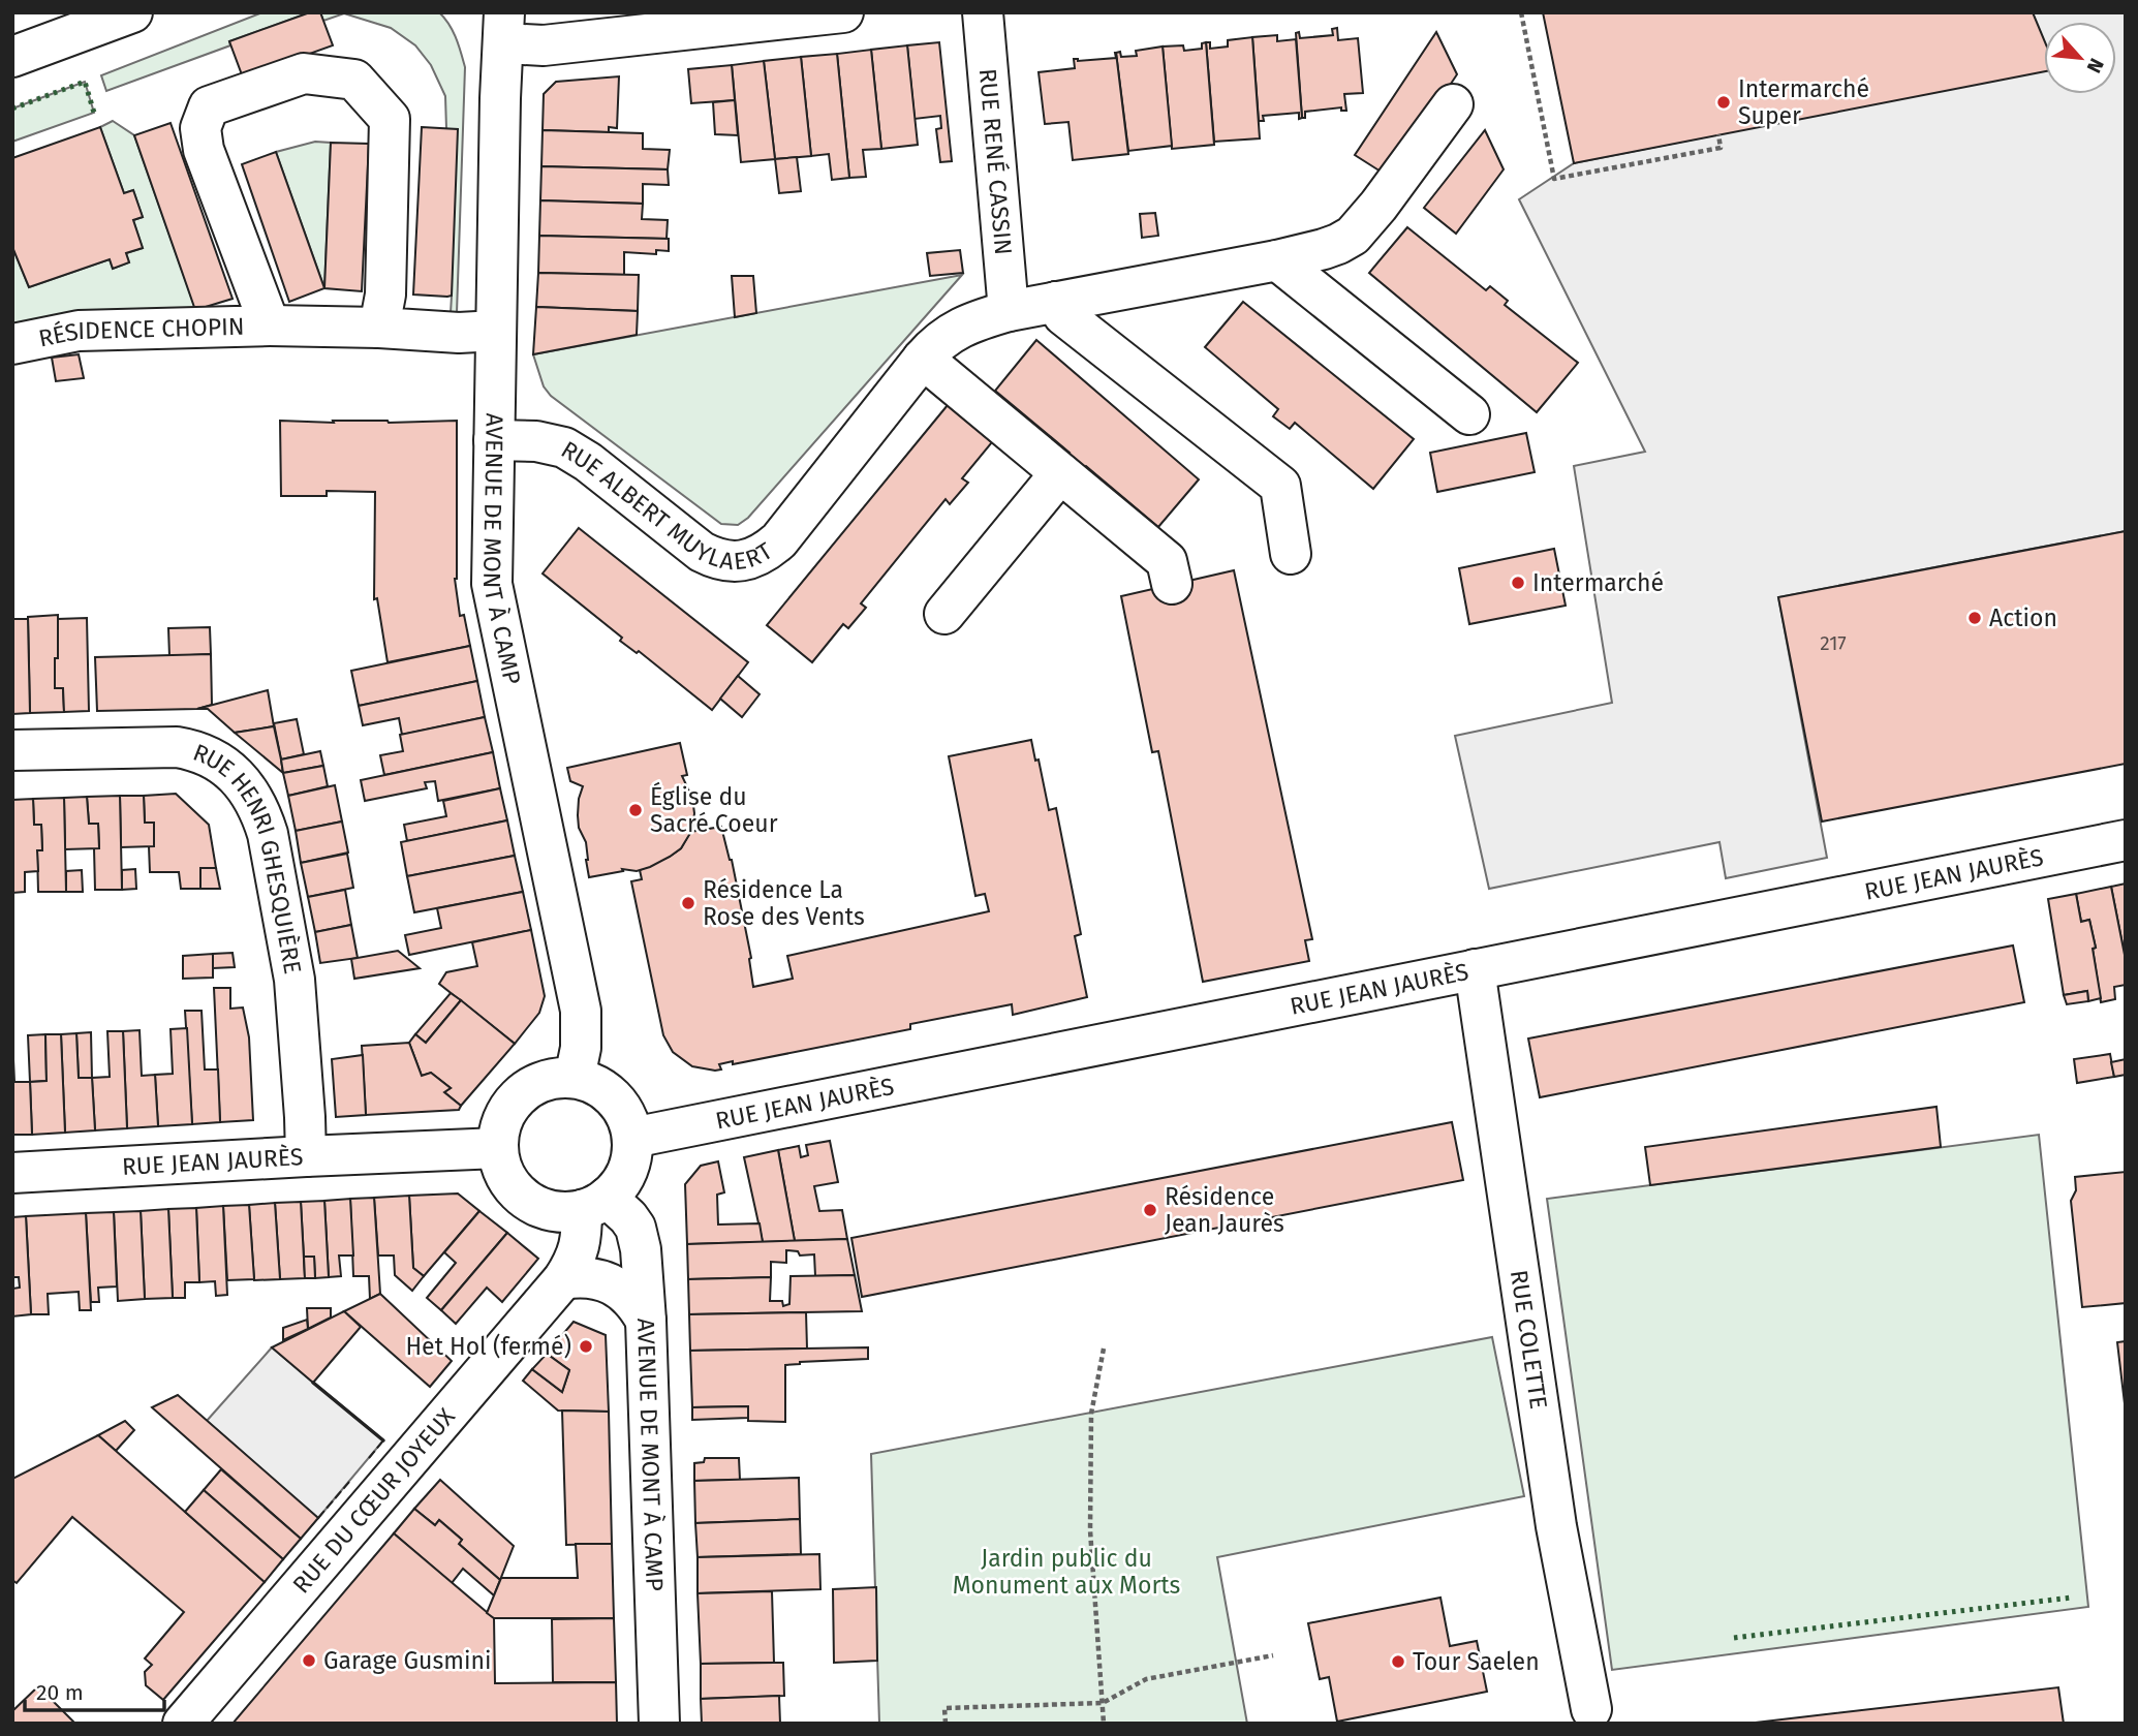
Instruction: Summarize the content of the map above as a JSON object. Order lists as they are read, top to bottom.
{
  "streets": {
    "street": [
      "RUE RENÉ CASSIN",
      "RÉSIDENCE CHOPIN",
      "RUE ALBERT MUYLAERT",
      "AVENUE DE MONT À CAMP",
      "RUE HENRI GHESQUIÈRE",
      "RUE JEAN JAURÈS",
      "RUE COLETTE",
      "RUE DU CŒUR JOYEUX"
    ]
  },
  "crossings": [
    ["RUE RENÉ CASSIN", "RUE ALBERT MUYLAERT"],
    ["RÉSIDENCE CHOPIN", "AVENUE DE MONT À CAMP"],
    ["RUE ALBERT MUYLAERT", "AVENUE DE MONT À CAMP"],
    ["AVENUE DE MONT À CAMP", "RUE JEAN JAURÈS"],
    ["AVENUE DE MONT À CAMP", "RUE DU CŒUR JOYEUX"],
    ["RUE HENRI GHESQUIÈRE", "RUE JEAN JAURÈS"],
    ["RUE JEAN JAURÈS", "RUE COLETTE"],
    ["RUE JEAN JAURÈS", "RUE DU CŒUR JOYEUX"]
  ],
  "parks": ["Jardin public du Monument aux Morts"],
  "places": [
    "Intermarché Super",
    "Intermarché",
    "Action",
    "Église du Sacré Coeur",
    "Résidence La Rose des Vents",
    "Résidence Jean Jaurès",
    "Het Hol (fermé)",
    "Garage Gusmini",
    "Tour Saelen"
  ],
  "house_numbers": ["217"],
  "scale_bar": "20 m",
  "north": "bottom right"
}
